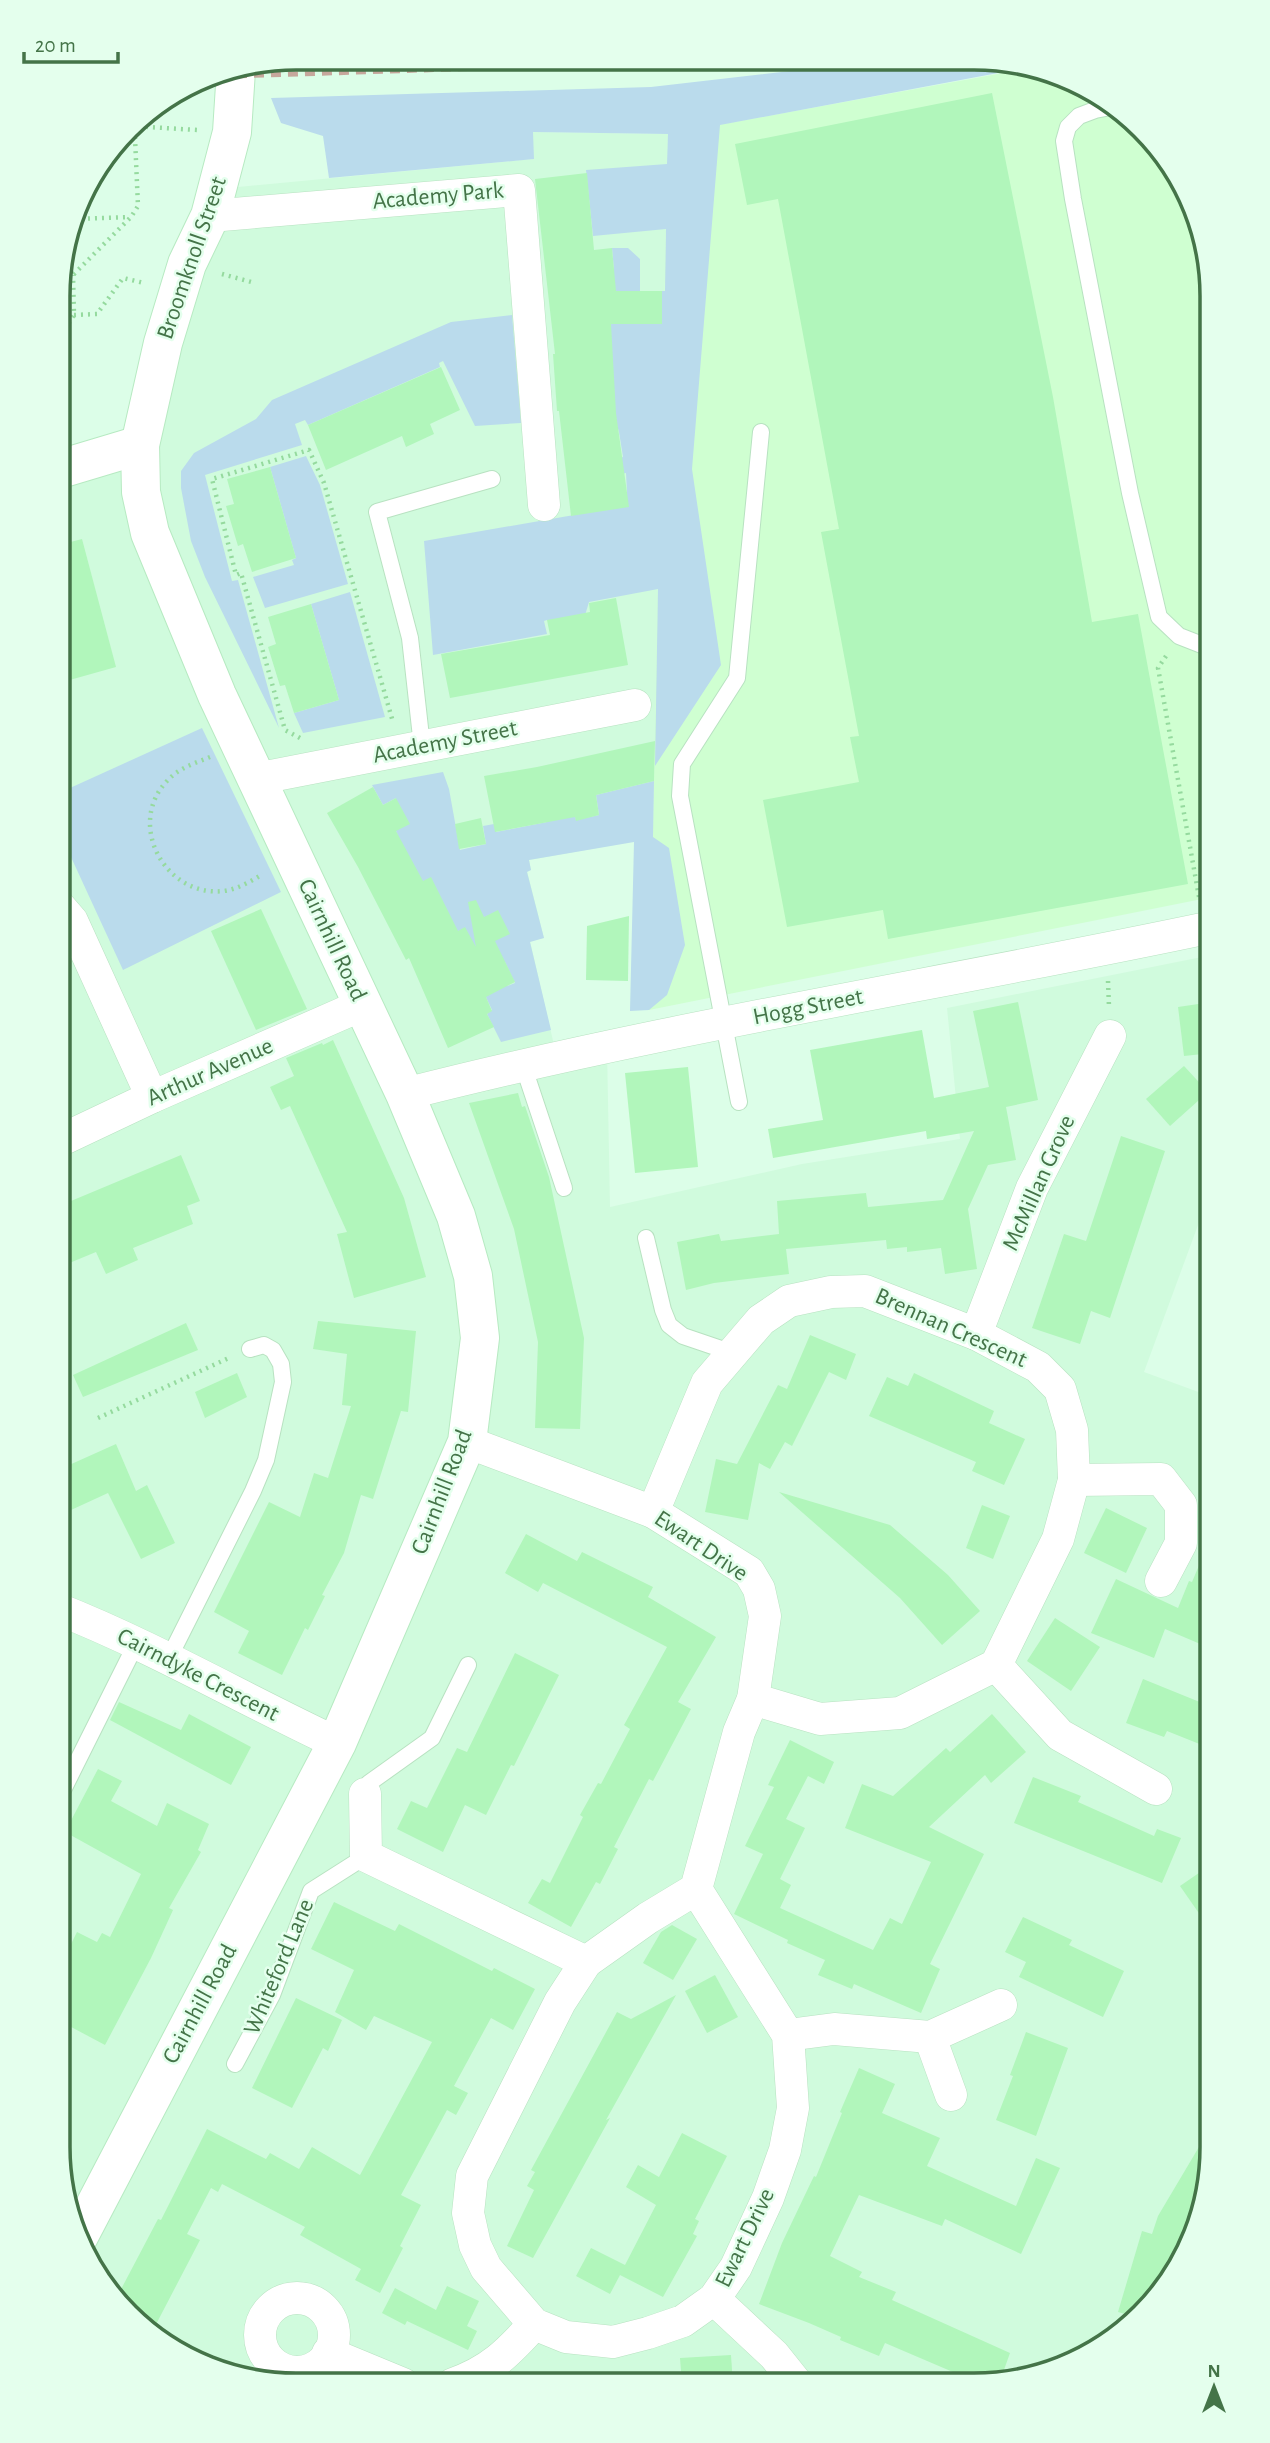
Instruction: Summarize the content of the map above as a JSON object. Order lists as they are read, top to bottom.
{
  "streets": {
    "main road": ["Broomknoll Street", "Cairnhill Road"],
    "street": [
      "Academy Park",
      "Academy Street",
      "Hogg Street",
      "Arthur Avenue",
      "McMillan Grove",
      "Brennan Crescent",
      "Ewart Drive",
      "Cairndyke Crescent"
    ],
    "lane": ["Whiteford Lane"]
  },
  "crossings": [
    ["Academy Park", "Broomknoll Street"],
    ["Broomknoll Street", "Cairnhill Road"],
    ["Academy Street", "Cairnhill Road"],
    ["Cairnhill Road", "Hogg Street"],
    ["Cairnhill Road", "Arthur Avenue"],
    ["Cairnhill Road", "Ewart Drive"],
    ["Cairnhill Road", "Cairndyke Crescent"],
    ["McMillan Grove", "Brennan Crescent"],
    ["Brennan Crescent", "Ewart Drive"]
  ],
  "scale_bar": "20 m",
  "north": "top"
}
